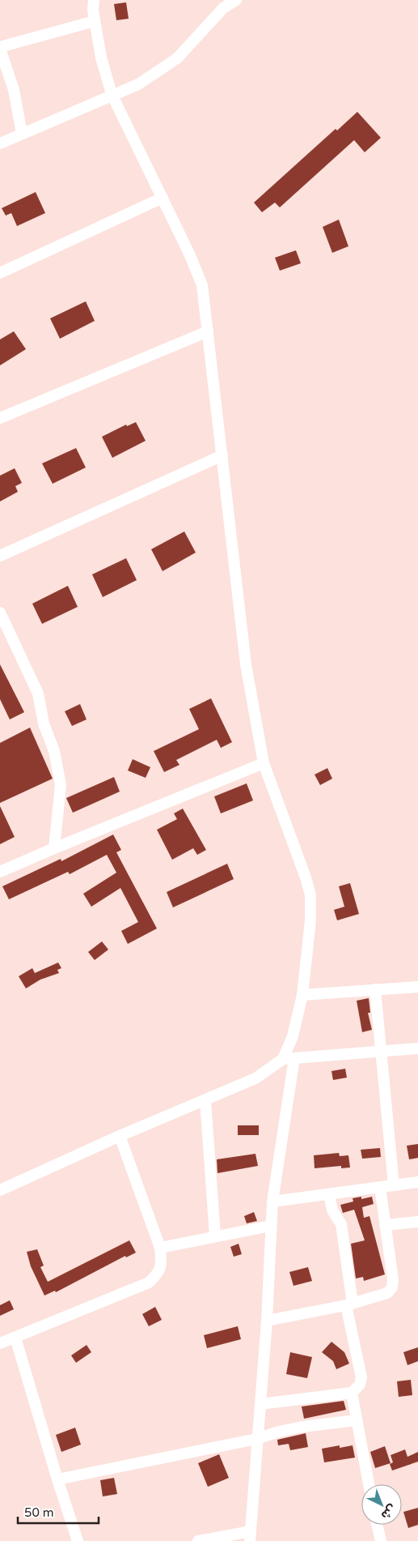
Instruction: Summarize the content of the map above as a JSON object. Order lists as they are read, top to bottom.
{
  "scale_bar": "50 m",
  "north": "bottom right"
}
